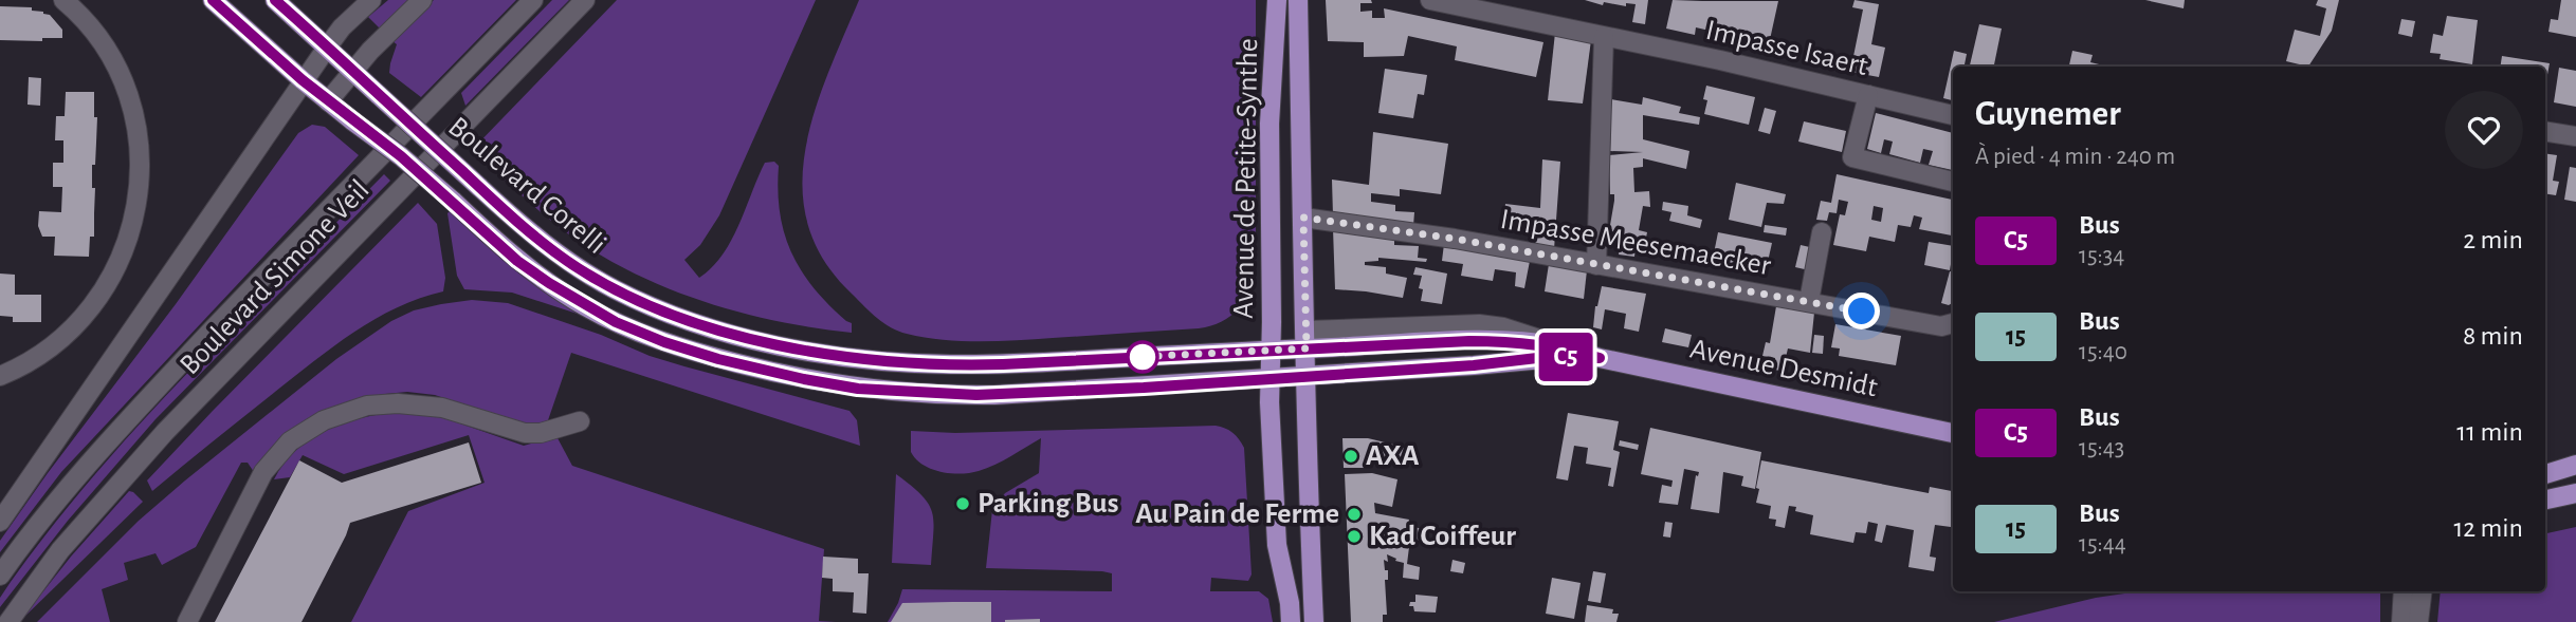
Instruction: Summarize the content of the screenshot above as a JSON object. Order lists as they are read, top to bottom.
{
  "streets": {
    "main road": ["Avenue de Petite-Synthe", "Boulevard Corelli", "Avenue Desmidt"],
    "street": ["Impasse Isaert", "Impasse Meesemaecker", "Boulevard Simone Veil"]
  },
  "crossings": [
    ["Avenue de Petite-Synthe", "Boulevard Corelli"],
    ["Avenue de Petite-Synthe", "Impasse Meesemaecker"],
    ["Avenue de Petite-Synthe", "Avenue Desmidt"],
    ["Boulevard Corelli", "Avenue Desmidt"]
  ],
  "places": [
    "AXA",
    "Parking Bus",
    "Au Pain de Ferme",
    "Kad Coiffeur"
  ],
  "lines": ["bus line C5"],
  "page": {
    "on_map": "C5",
    "heading": ["Guynemer", "À pied · 4 min · 240 m"],
    "list": [
      {
        "mark": "C5",
        "name": "Bus",
        "note": "15:34",
        "value": "2 min"
      },
      {
        "mark": "15",
        "name": "Bus",
        "note": "15:40",
        "value": "8 min"
      },
      {
        "mark": "C5",
        "name": "Bus",
        "note": "15:43",
        "value": "11 min"
      },
      {
        "mark": "15",
        "name": "Bus",
        "note": "15:44",
        "value": "12 min"
      }
    ]
  }
}
